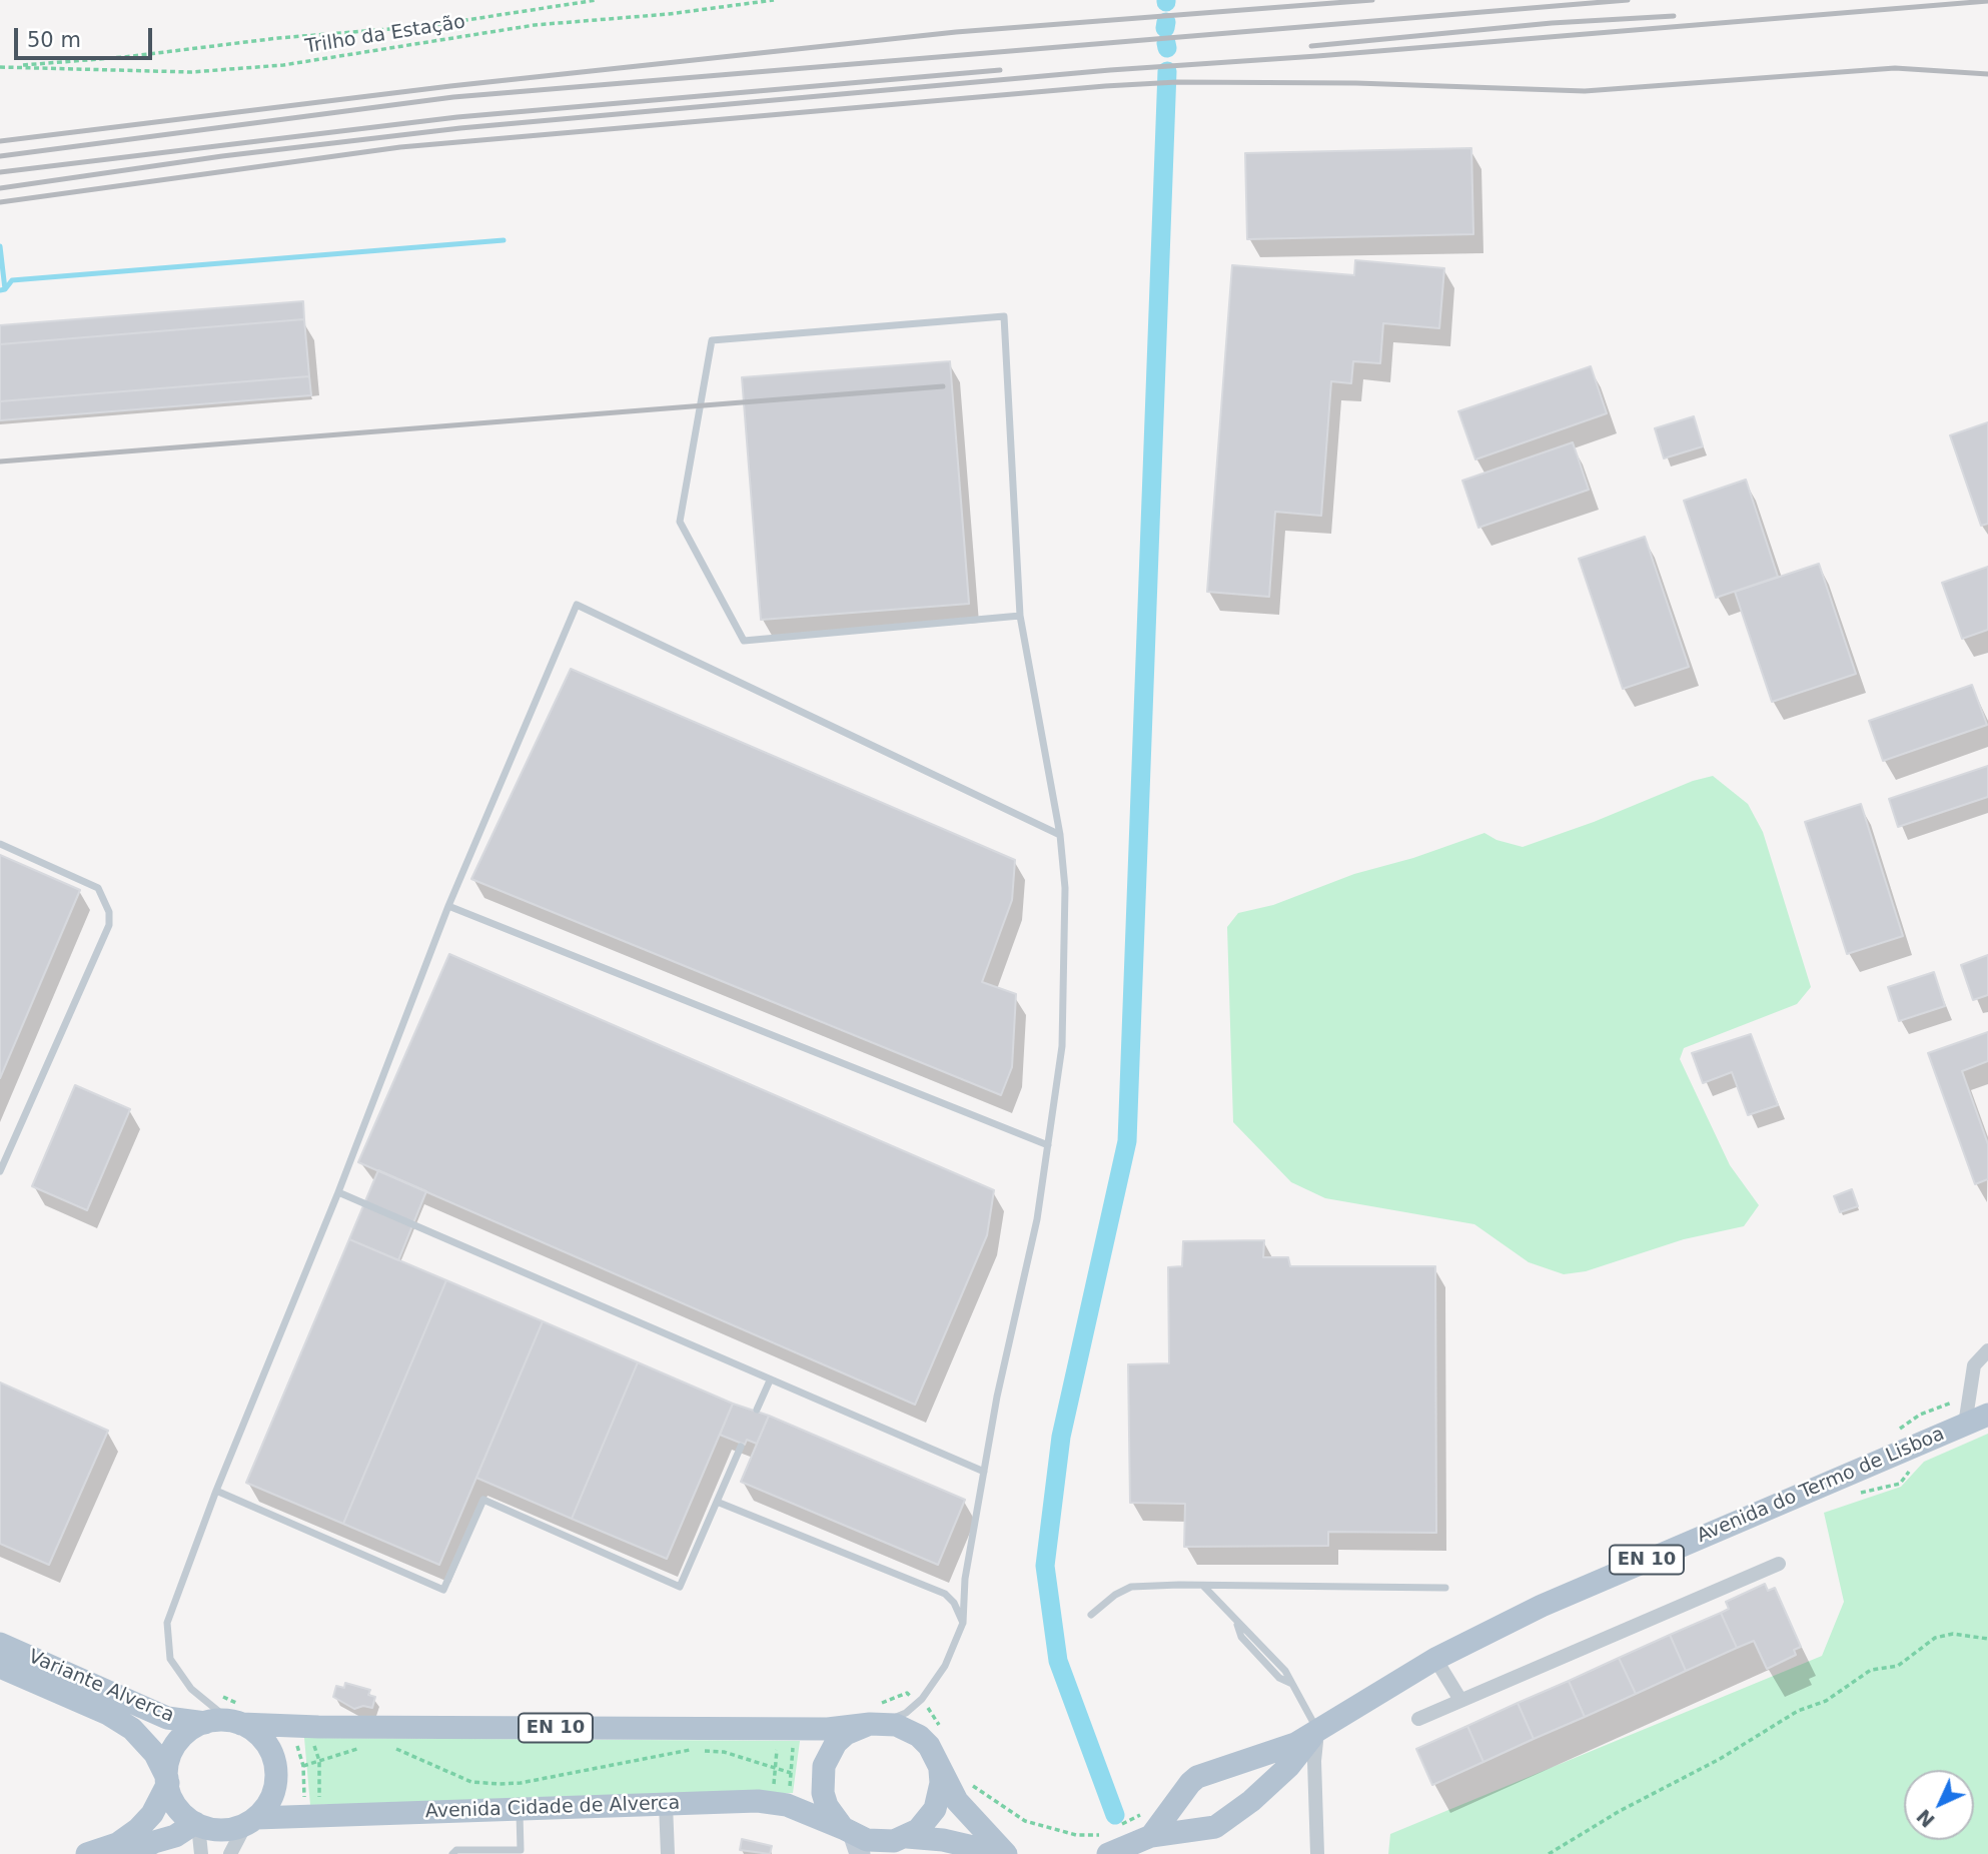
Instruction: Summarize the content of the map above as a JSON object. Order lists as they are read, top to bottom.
{
  "streets": {
    "main road": [
      "Avenida do Termo de Lisboa",
      "EN 10",
      "Variante Alverca",
      "Avenida Cidade de Alverca"
    ],
    "path": ["Trilho da Estação"]
  },
  "crossings": [
    ["EN 10", "Variante Alverca"],
    ["EN 10", "Avenida Cidade de Alverca"],
    ["Variante Alverca", "Avenida Cidade de Alverca"]
  ],
  "scale_bar": "50 m",
  "north": "bottom left"
}
